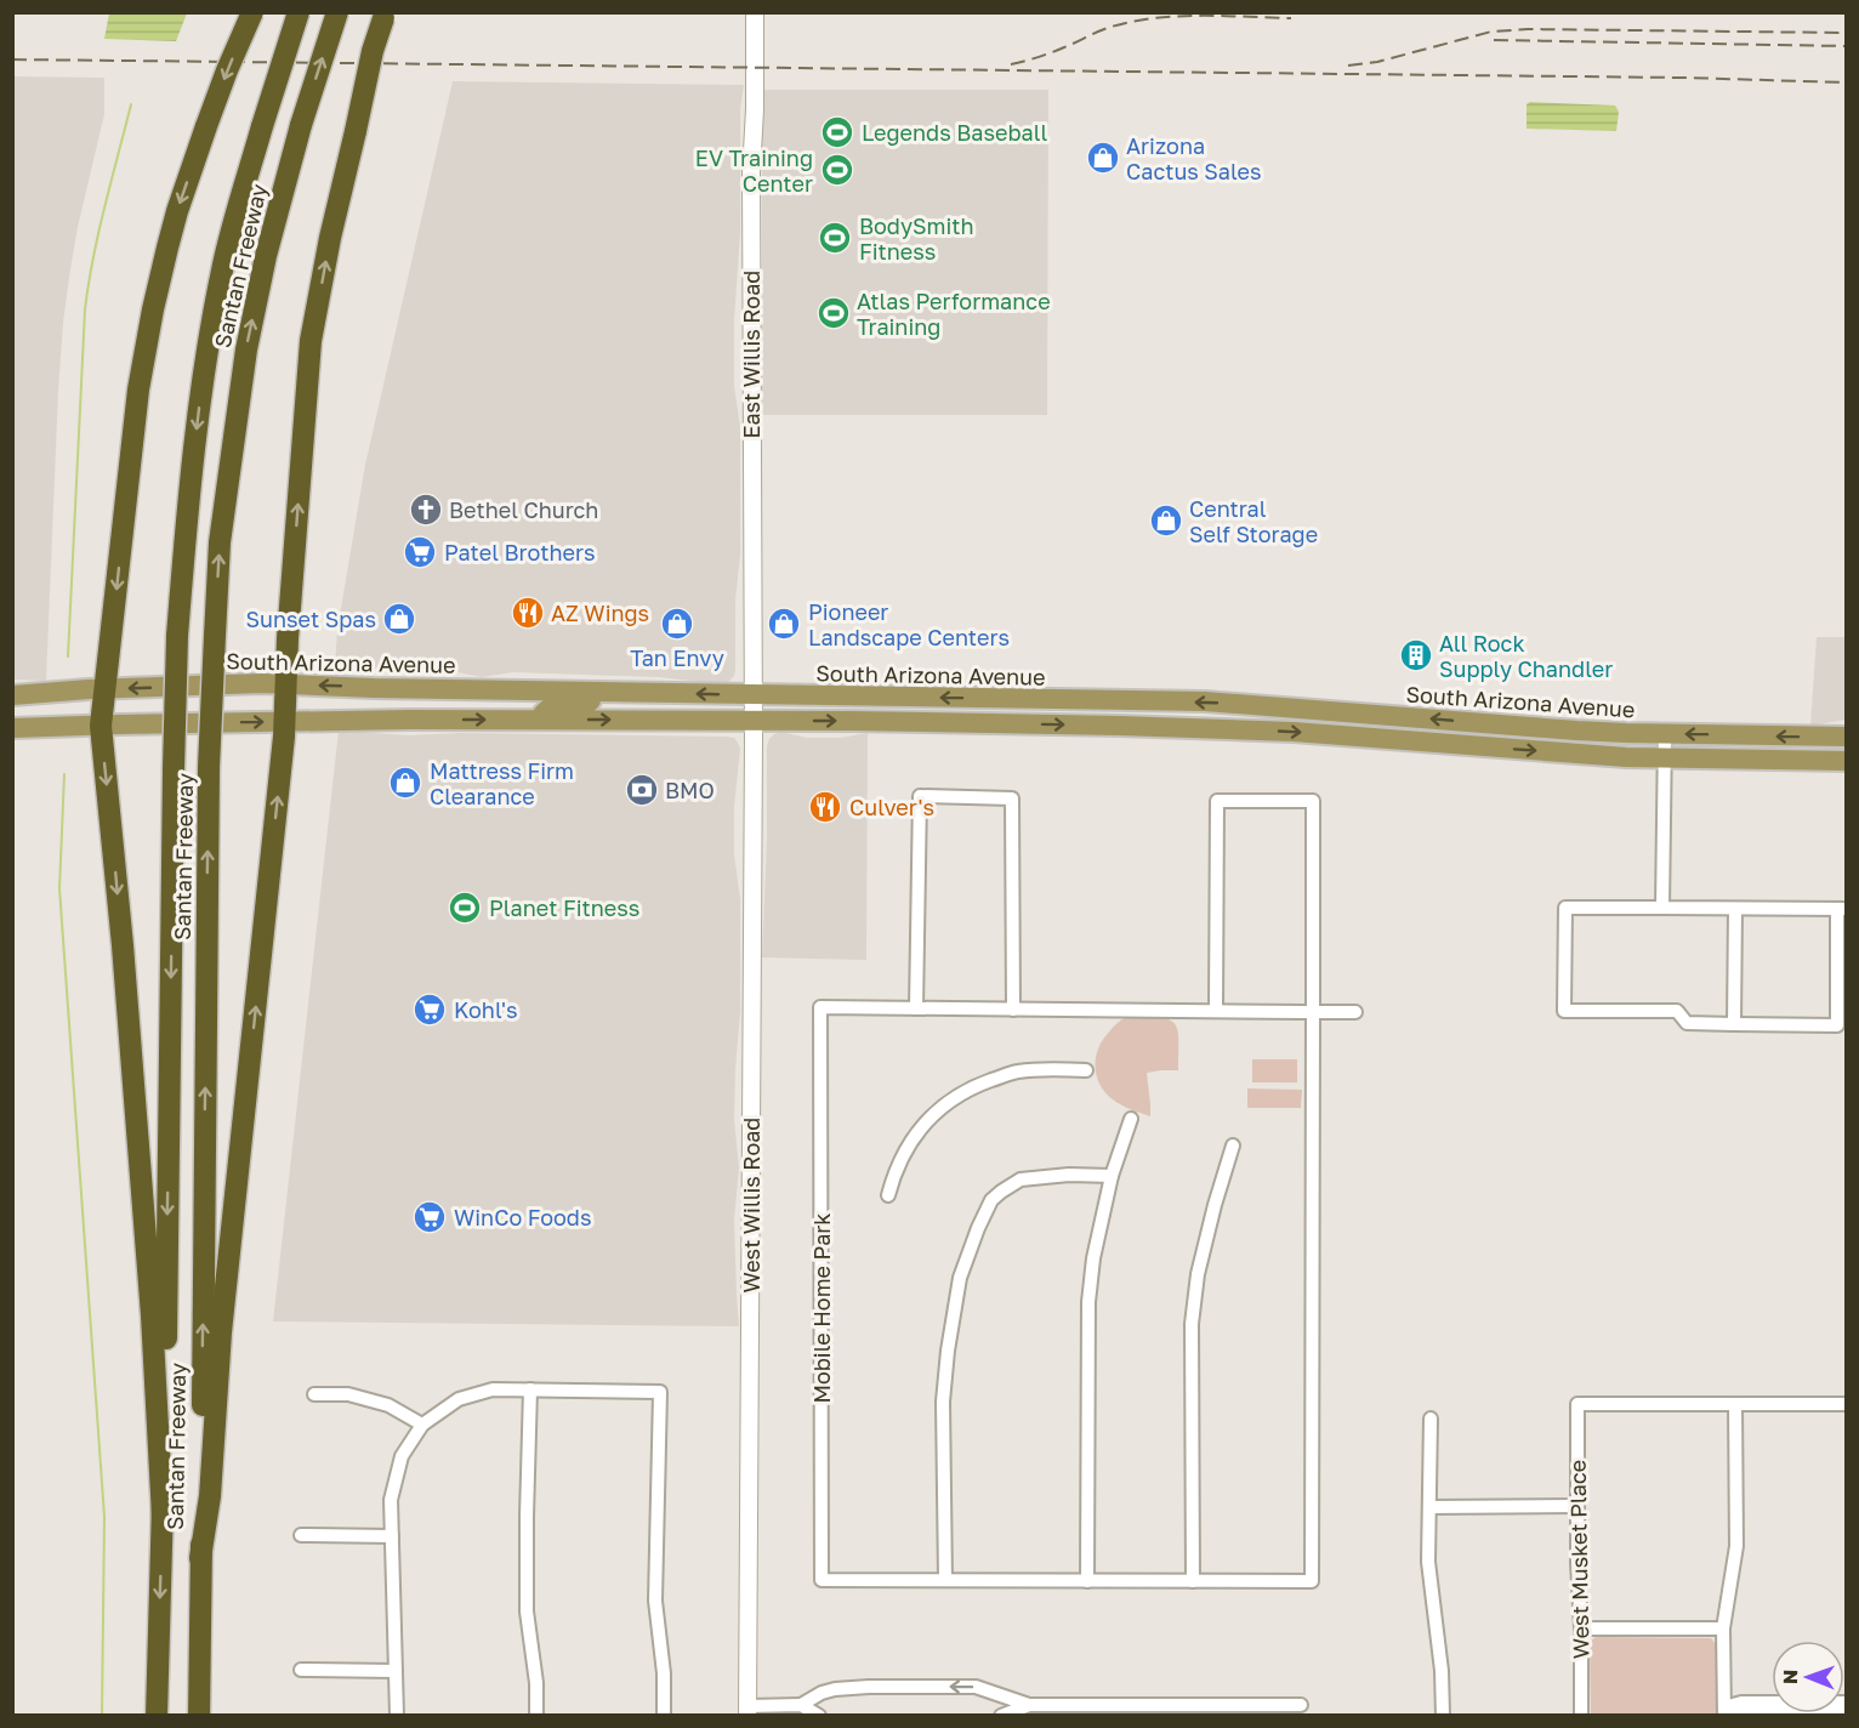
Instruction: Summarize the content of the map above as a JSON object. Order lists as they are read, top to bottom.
{
  "streets": {
    "highway": ["Santan Freeway"],
    "main road": ["South Arizona Avenue"],
    "street": [
      "East Willis Road",
      "West Willis Road",
      "Mobile Home Park",
      "West Musket Place"
    ]
  },
  "crossings": [
    ["East Willis Road", "South Arizona Avenue"],
    ["East Willis Road", "West Willis Road"],
    ["South Arizona Avenue", "West Willis Road"]
  ],
  "places": {
    "sports": [
      "Legends Baseball",
      "EV Training Center",
      "BodySmith Fitness",
      "Atlas Performance Training",
      "Planet Fitness"
    ],
    "shop": [
      "Arizona Cactus Sales",
      "Central Self Storage",
      "Sunset Spas",
      "Tan Envy",
      "Pioneer Landscape Centers",
      "Mattress Firm Clearance"
    ],
    "church": ["Bethel Church"],
    "supermarket": ["Patel Brothers", "Kohl's", "WinCo Foods"],
    "restaurant": ["AZ Wings", "Culver's"],
    "building": ["All Rock Supply Chandler"],
    "bank": ["BMO"]
  },
  "north": "left"
}
